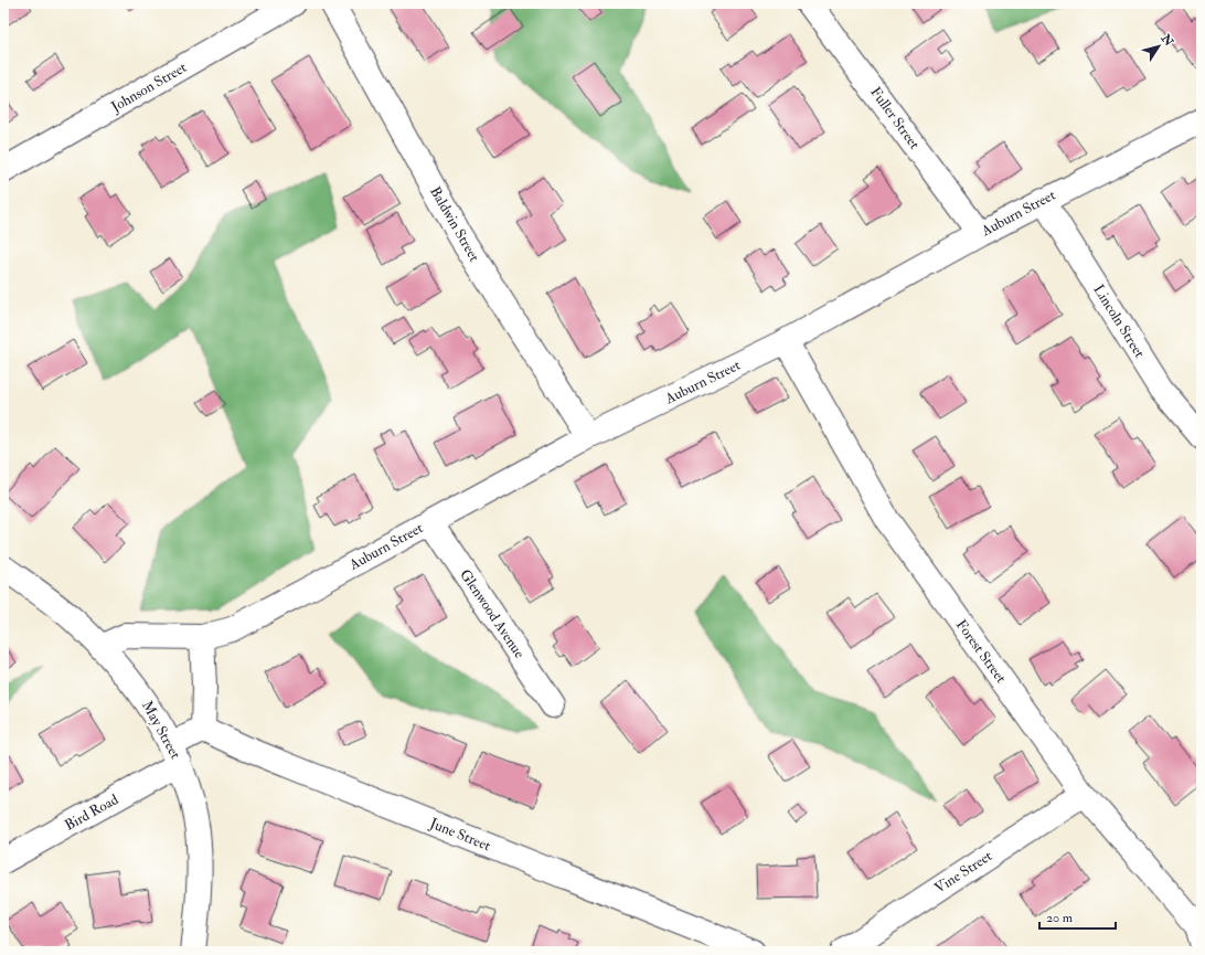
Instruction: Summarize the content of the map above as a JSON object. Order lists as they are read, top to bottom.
{
  "streets": {
    "street": [
      "Johnson Street",
      "Fuller Street",
      "Auburn Street",
      "Baldwin Street",
      "Lincoln Street",
      "Glenwood Avenue",
      "Forest Street",
      "May Street",
      "Bird Road",
      "June Street",
      "Vine Street"
    ]
  },
  "crossings": [
    ["Fuller Street", "Auburn Street"],
    ["Auburn Street", "Baldwin Street"],
    ["Auburn Street", "Lincoln Street"],
    ["Auburn Street", "Glenwood Avenue"],
    ["Auburn Street", "Forest Street"],
    ["Auburn Street", "May Street"],
    ["Forest Street", "Vine Street"],
    ["May Street", "Bird Road"]
  ],
  "scale_bar": "20 m",
  "north": "top right"
}
